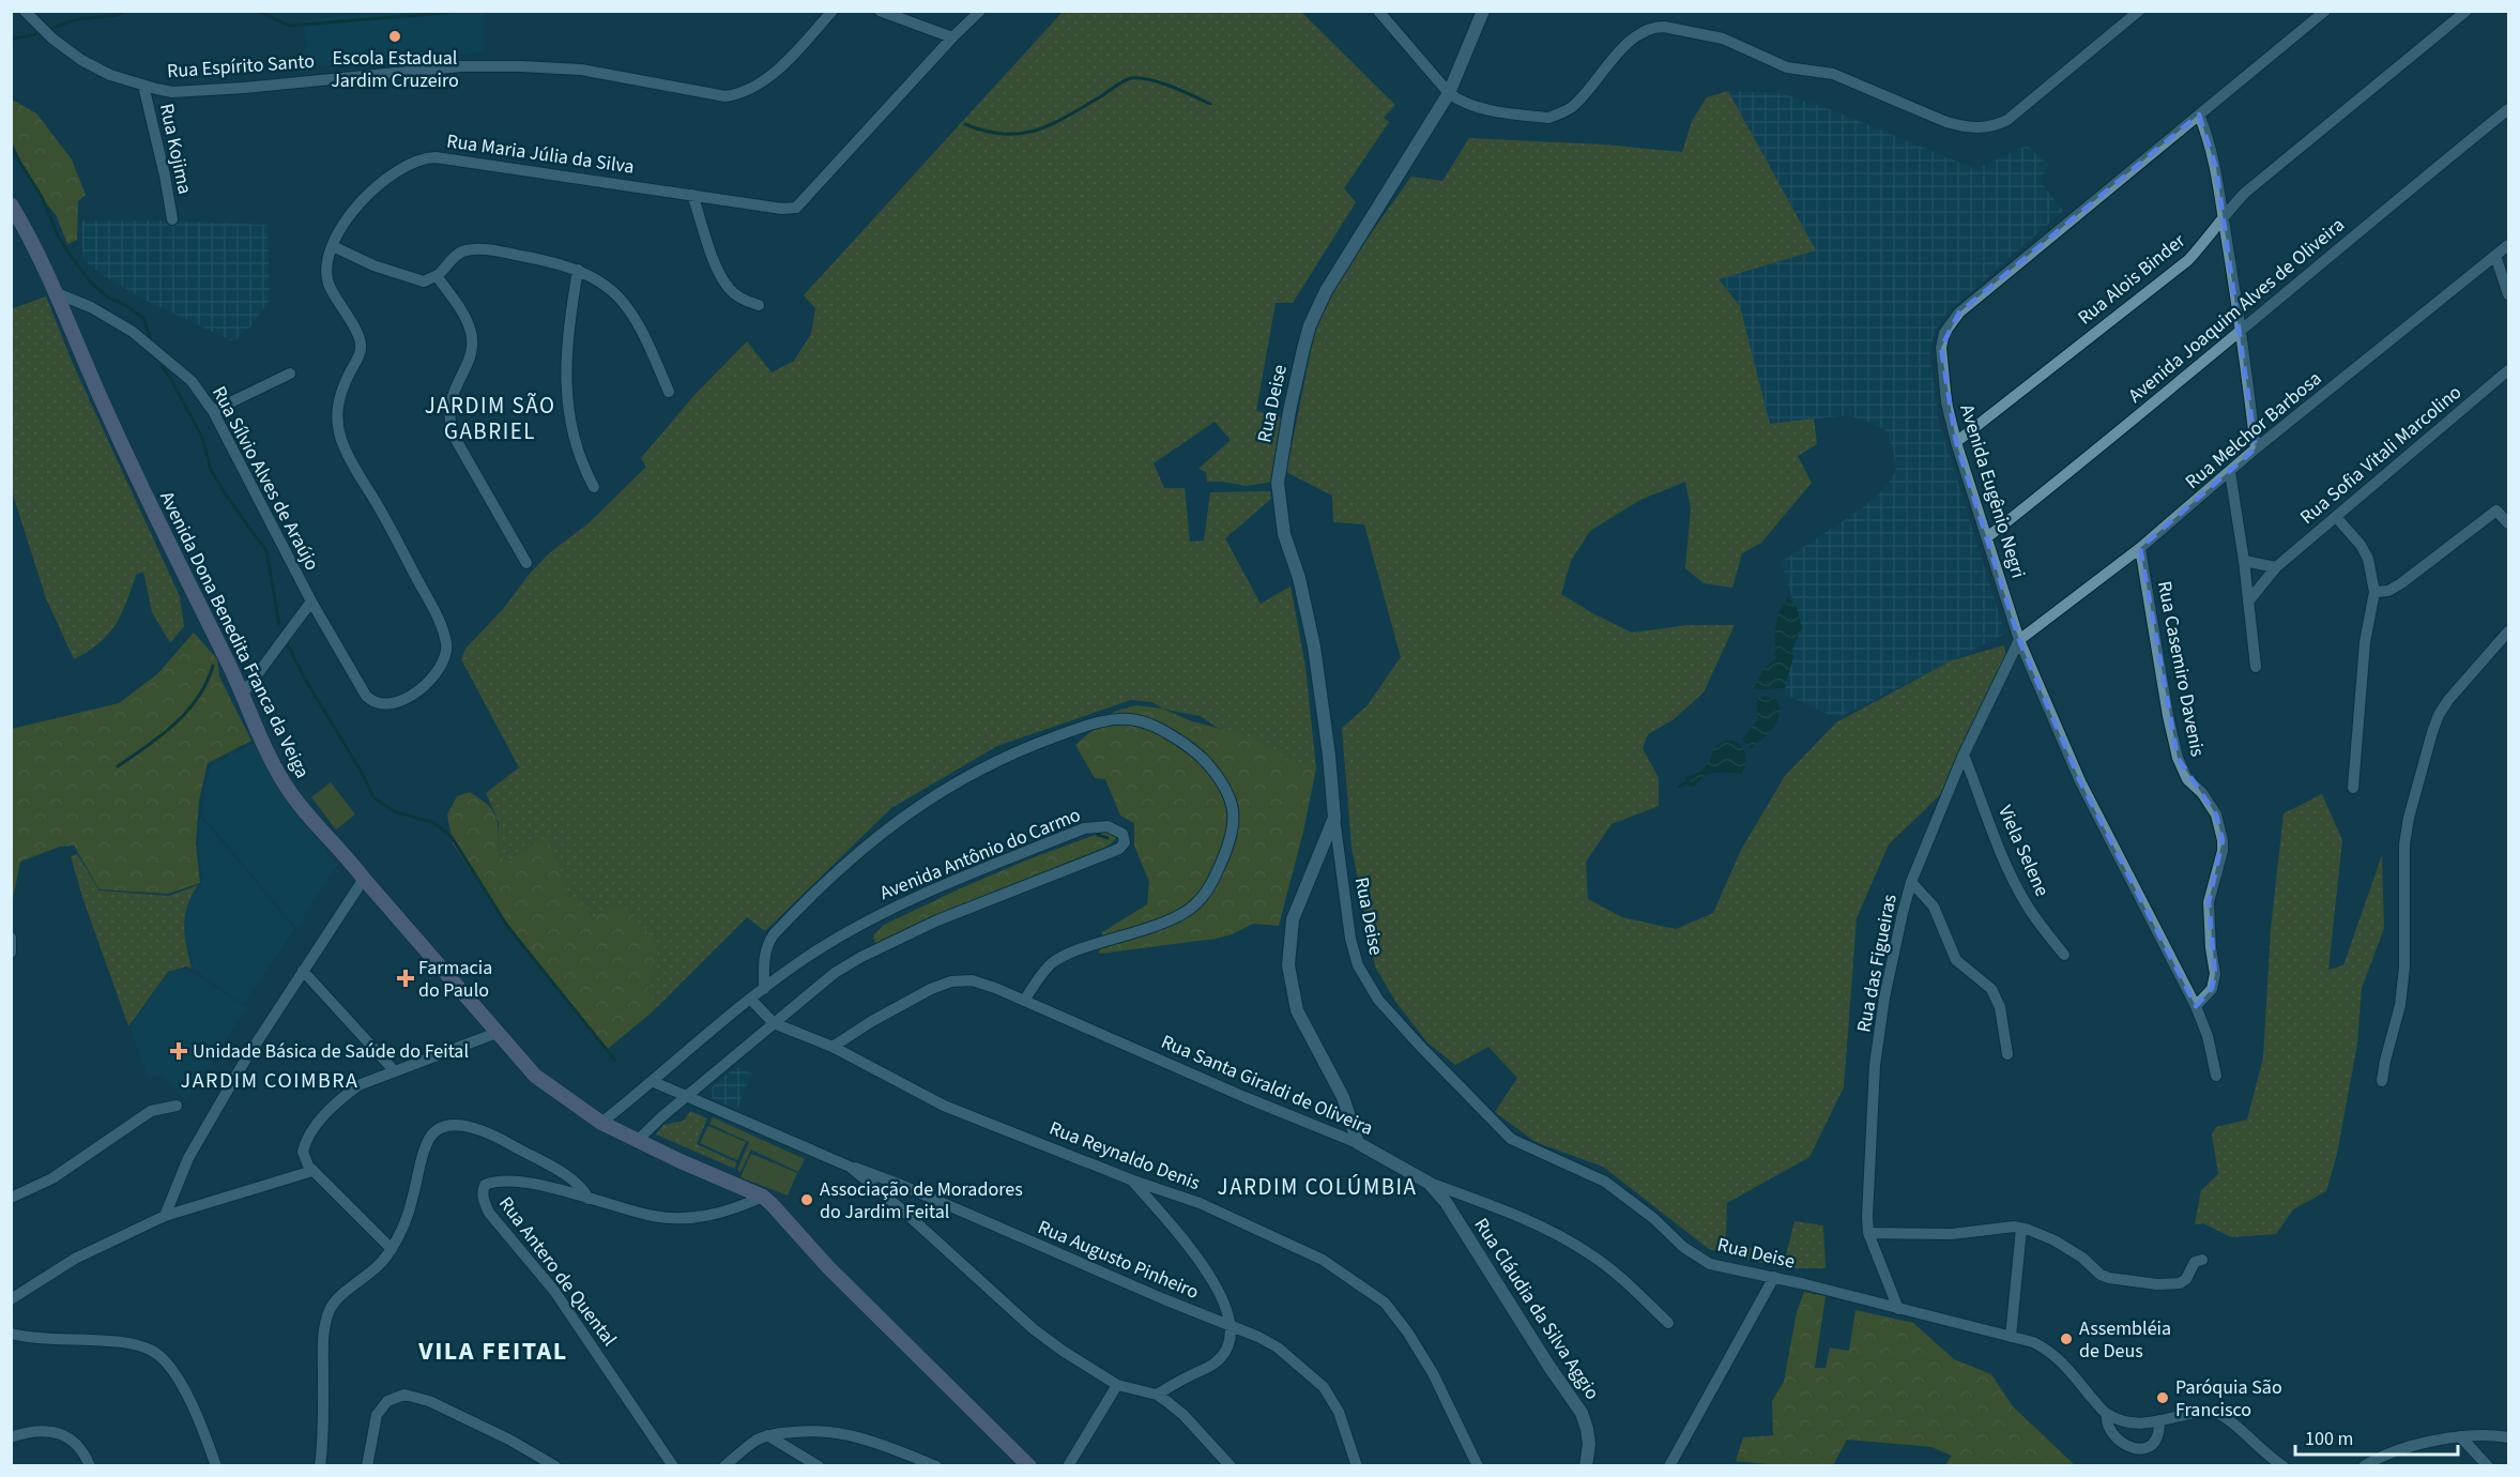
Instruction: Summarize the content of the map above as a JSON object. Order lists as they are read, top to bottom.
{
  "streets": {
    "main road": ["Avenida Dona Benedita Franca da Veiga"],
    "street": [
      "Rua Espírito Santo",
      "Rua Kojima",
      "Rua Maria Júlia da Silva",
      "Rua Alois Binder",
      "Avenida Joaquim Alves de Oliveira",
      "Rua Deise",
      "Rua Melchor Barbosa",
      "Rua Sofia Vitali Marcolino",
      "Rua Sílvio Alves de Araújo",
      "Avenida Eugênio Negri",
      "Rua Casemiro Davenis",
      "Viela Selene",
      "Avenida Antônio do Carmo",
      "Rua das Figueiras",
      "Rua Santa Giraldi de Oliveira",
      "Rua Reynaldo Denis",
      "Rua Augusto Pinheiro",
      "Rua Antero de Quental",
      "Rua Cláudia da Silva Aggio"
    ]
  },
  "crossings": [
    ["Rua Espírito Santo", "Rua Kojima"],
    ["Rua Maria Júlia da Silva", "Rua Sílvio Alves de Araújo"],
    ["Rua Alois Binder", "Avenida Eugênio Negri"],
    ["Avenida Joaquim Alves de Oliveira", "Avenida Eugênio Negri"],
    ["Rua Deise", "Rua das Figueiras"],
    ["Rua Melchor Barbosa", "Avenida Eugênio Negri"],
    ["Rua Melchor Barbosa", "Rua Casemiro Davenis"],
    ["Rua Melchor Barbosa", "Rua das Figueiras"],
    ["Rua Sílvio Alves de Araújo", "Avenida Dona Benedita Franca da Veiga"],
    ["Avenida Eugênio Negri", "Rua Casemiro Davenis"],
    ["Avenida Eugênio Negri", "Rua das Figueiras"],
    ["Avenida Dona Benedita Franca da Veiga", "Avenida Antônio do Carmo"],
    ["Viela Selene", "Rua das Figueiras"],
    ["Avenida Antônio do Carmo", "Rua Reynaldo Denis"],
    ["Rua Santa Giraldi de Oliveira", "Rua Reynaldo Denis"],
    ["Rua Santa Giraldi de Oliveira", "Rua Cláudia da Silva Aggio"]
  ],
  "districts": [
    "JARDIM SÃO GABRIEL",
    "JARDIM COIMBRA",
    "JARDIM COLÚMBIA",
    "VILA FEITAL"
  ],
  "places": {
    "other": [
      "Escola Estadual Jardim Cruzeiro",
      "Associação de Moradores do Jardim Feital",
      "Assembléia de Deus",
      "Paróquia São Francisco"
    ],
    "health": ["Farmacia do Paulo", "Unidade Básica de Saúde do Feital"]
  },
  "scale_bar": "100 m"
}
